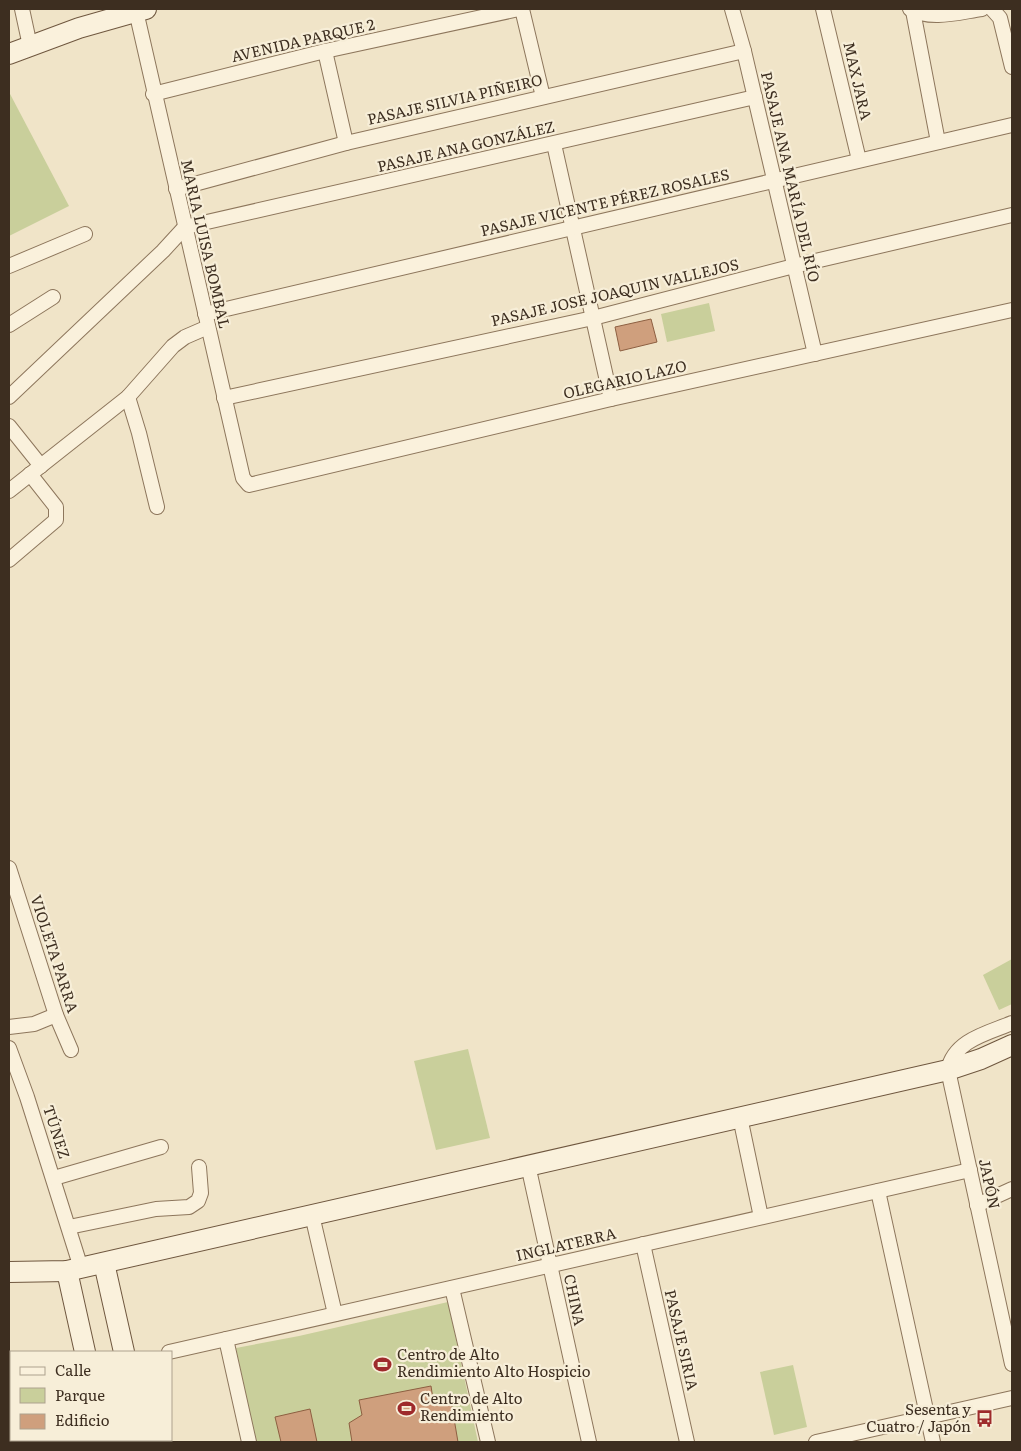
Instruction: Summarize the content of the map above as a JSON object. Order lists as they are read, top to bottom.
{
  "streets": {
    "street": [
      "AVENIDA PARQUE 2",
      "MAX JARA",
      "PASAJE SILVIA PIÑEIRO",
      "PASAJE ANA GONZÁLEZ",
      "PASAJE ANA MARÍA DEL RÍO",
      "PASAJE VICENTE PÉREZ ROSALES",
      "MARIA LUISA BOMBAL",
      "PASAJE JOSE JOAQUIN VALLEJOS",
      "OLEGARIO LAZO",
      "VIOLETA PARRA",
      "TÚNEZ",
      "JAPÓN",
      "INGLATERRA",
      "CHINA",
      "PASAJE SIRIA"
    ]
  },
  "crossings": [
    ["AVENIDA PARQUE 2", "MARIA LUISA BOMBAL"],
    ["MAX JARA", "PASAJE VICENTE PÉREZ ROSALES"],
    ["PASAJE SILVIA PIÑEIRO", "PASAJE ANA MARÍA DEL RÍO"],
    ["PASAJE SILVIA PIÑEIRO", "MARIA LUISA BOMBAL"],
    ["PASAJE ANA GONZÁLEZ", "PASAJE ANA MARÍA DEL RÍO"],
    ["PASAJE ANA GONZÁLEZ", "MARIA LUISA BOMBAL"],
    ["PASAJE ANA MARÍA DEL RÍO", "PASAJE VICENTE PÉREZ ROSALES"],
    ["PASAJE ANA MARÍA DEL RÍO", "PASAJE JOSE JOAQUIN VALLEJOS"],
    ["PASAJE ANA MARÍA DEL RÍO", "OLEGARIO LAZO"],
    ["PASAJE VICENTE PÉREZ ROSALES", "MARIA LUISA BOMBAL"],
    ["MARIA LUISA BOMBAL", "PASAJE JOSE JOAQUIN VALLEJOS"],
    ["MARIA LUISA BOMBAL", "OLEGARIO LAZO"],
    ["JAPÓN", "INGLATERRA"],
    ["INGLATERRA", "CHINA"],
    ["INGLATERRA", "PASAJE SIRIA"]
  ],
  "places": {
    "sports": ["Centro de Alto Rendimiento Alto Hospicio", "Centro de Alto Rendimiento"],
    "bus stop": ["Sesenta y Cuatro / Japón"]
  },
  "legend": ["Calle", "Parque", "Edificio"]
}
